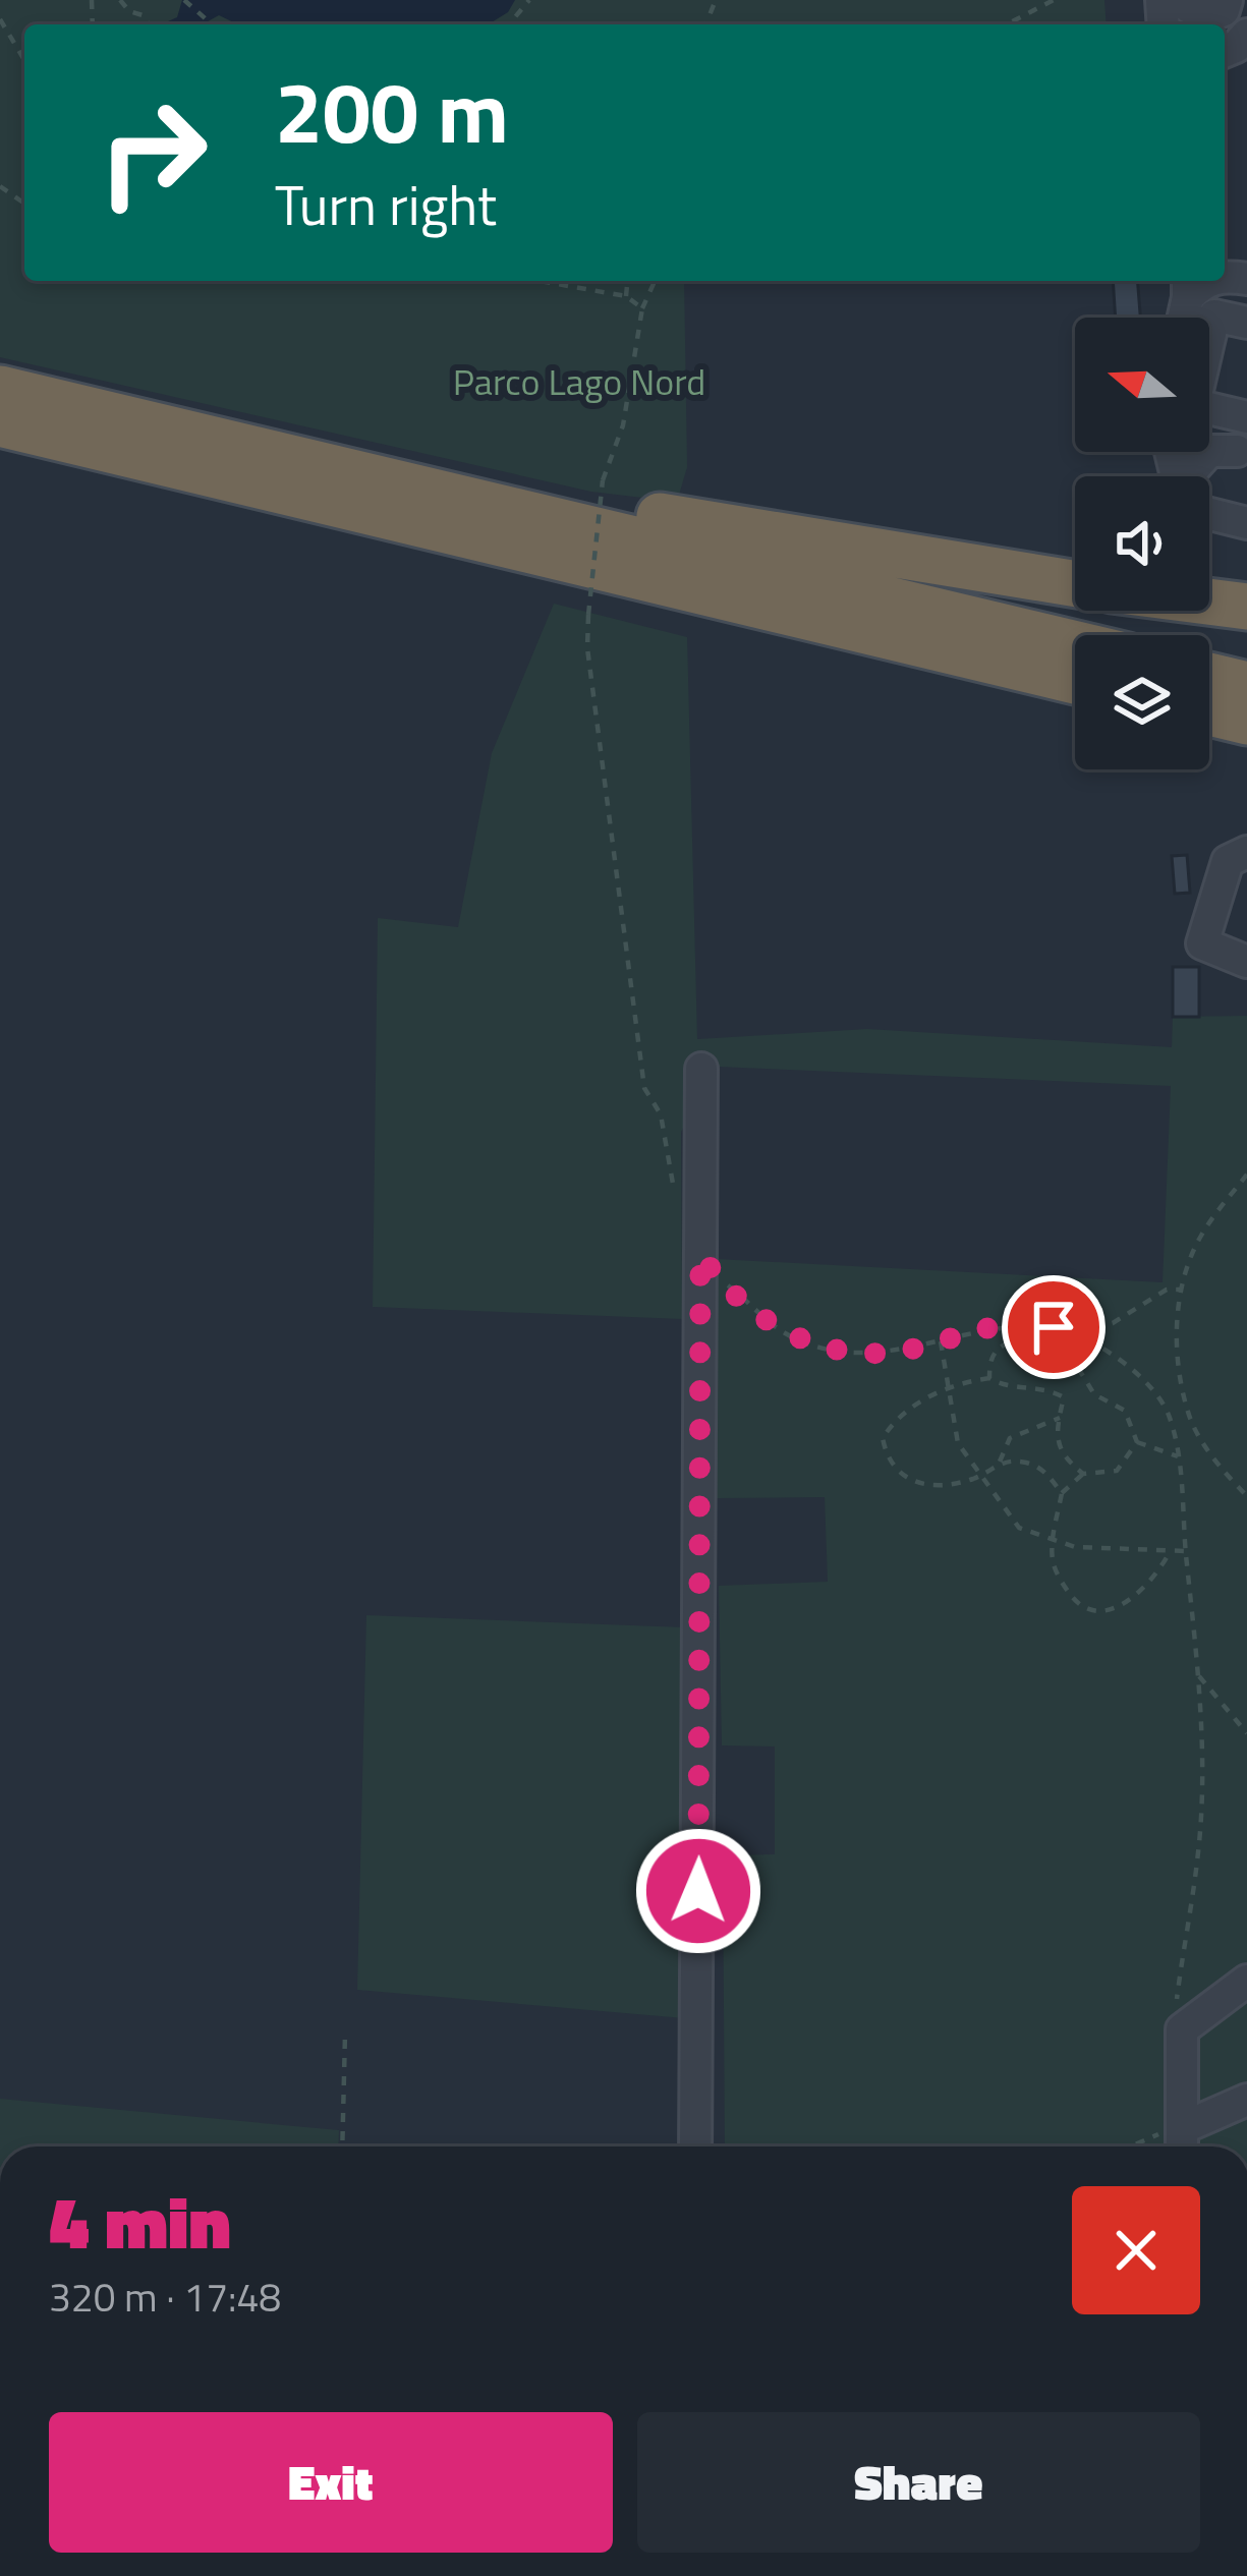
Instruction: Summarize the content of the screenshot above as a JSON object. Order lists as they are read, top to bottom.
{
  "parks": ["Parco Lago Nord"],
  "north": "left",
  "page": {
    "turn": ["200 m", "Turn right"],
    "heading": ["4 min", "320 m · 17:48"],
    "buttons": ["Exit", "Share"]
  }
}
